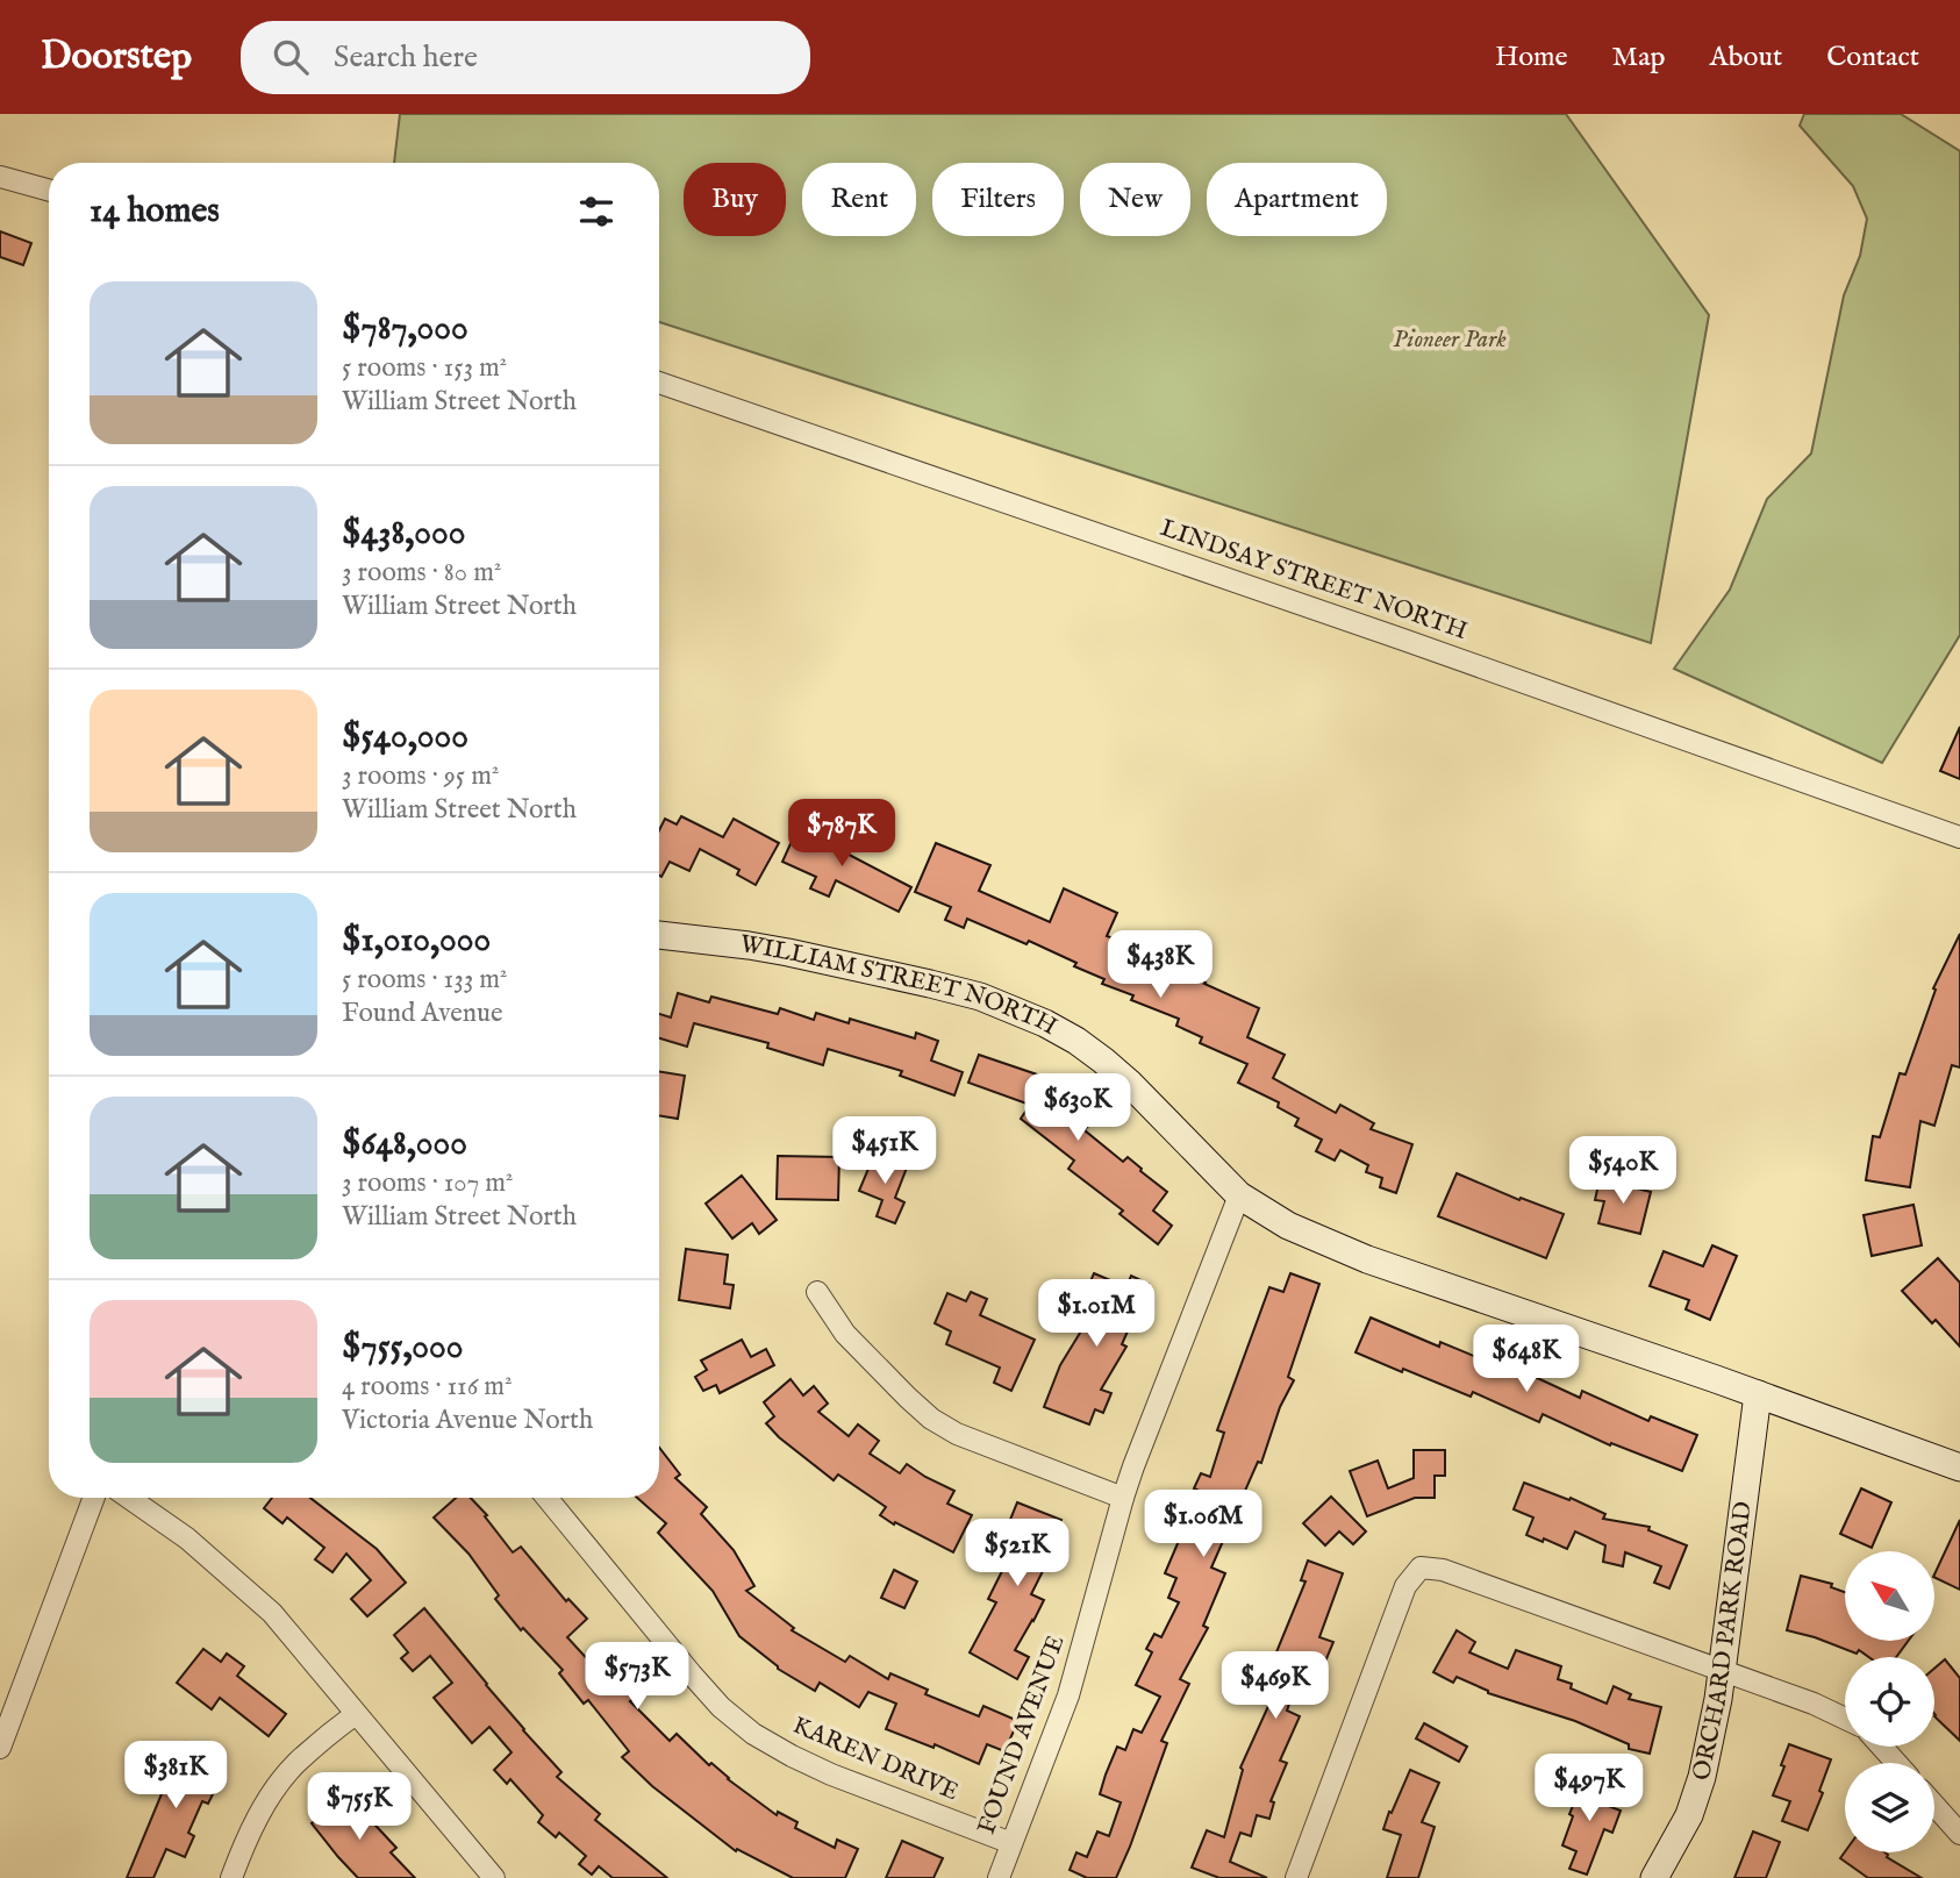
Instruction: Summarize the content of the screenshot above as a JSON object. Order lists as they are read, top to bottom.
{
  "streets": {
    "street": [
      "LINDSAY STREET NORTH",
      "WILLIAM STREET NORTH",
      "ORCHARD PARK ROAD",
      "FOUND AVENUE",
      "KAREN DRIVE"
    ]
  },
  "crossings": [
    ["WILLIAM STREET NORTH", "ORCHARD PARK ROAD"],
    ["WILLIAM STREET NORTH", "FOUND AVENUE"],
    ["FOUND AVENUE", "KAREN DRIVE"]
  ],
  "parks": ["Pioneer Park"],
  "north": "top left",
  "page": {
    "header": "Doorstep",
    "search": "Search here",
    "nav": [
      "Home",
      "Map",
      "About",
      "Contact"
    ],
    "chip": [
      "Buy",
      "Rent",
      "Filters",
      "New",
      "Apartment"
    ],
    "heading": "14 homes",
    "list": [
      {
        "name": "$787,000",
        "note": "5 rooms · 153 m² · William Street North"
      },
      {
        "name": "$438,000",
        "note": "3 rooms · 80 m² · William Street North"
      },
      {
        "name": "$540,000",
        "note": "3 rooms · 95 m² · William Street North"
      },
      {
        "name": "$1,010,000",
        "note": "5 rooms · 133 m² · Found Avenue"
      },
      {
        "name": "$648,000",
        "note": "3 rooms · 107 m² · William Street North"
      },
      {
        "name": "$755,000",
        "note": "4 rooms · 116 m² · Victoria Avenue North"
      }
    ],
    "price": [
      "$787K",
      "$438K",
      "$630K",
      "$451K",
      "$540K",
      "$1.01M",
      "$648K",
      "$1.06M",
      "$521K",
      "$573K",
      "$469K",
      "$381K",
      "$497K",
      "$755K"
    ]
  }
}
